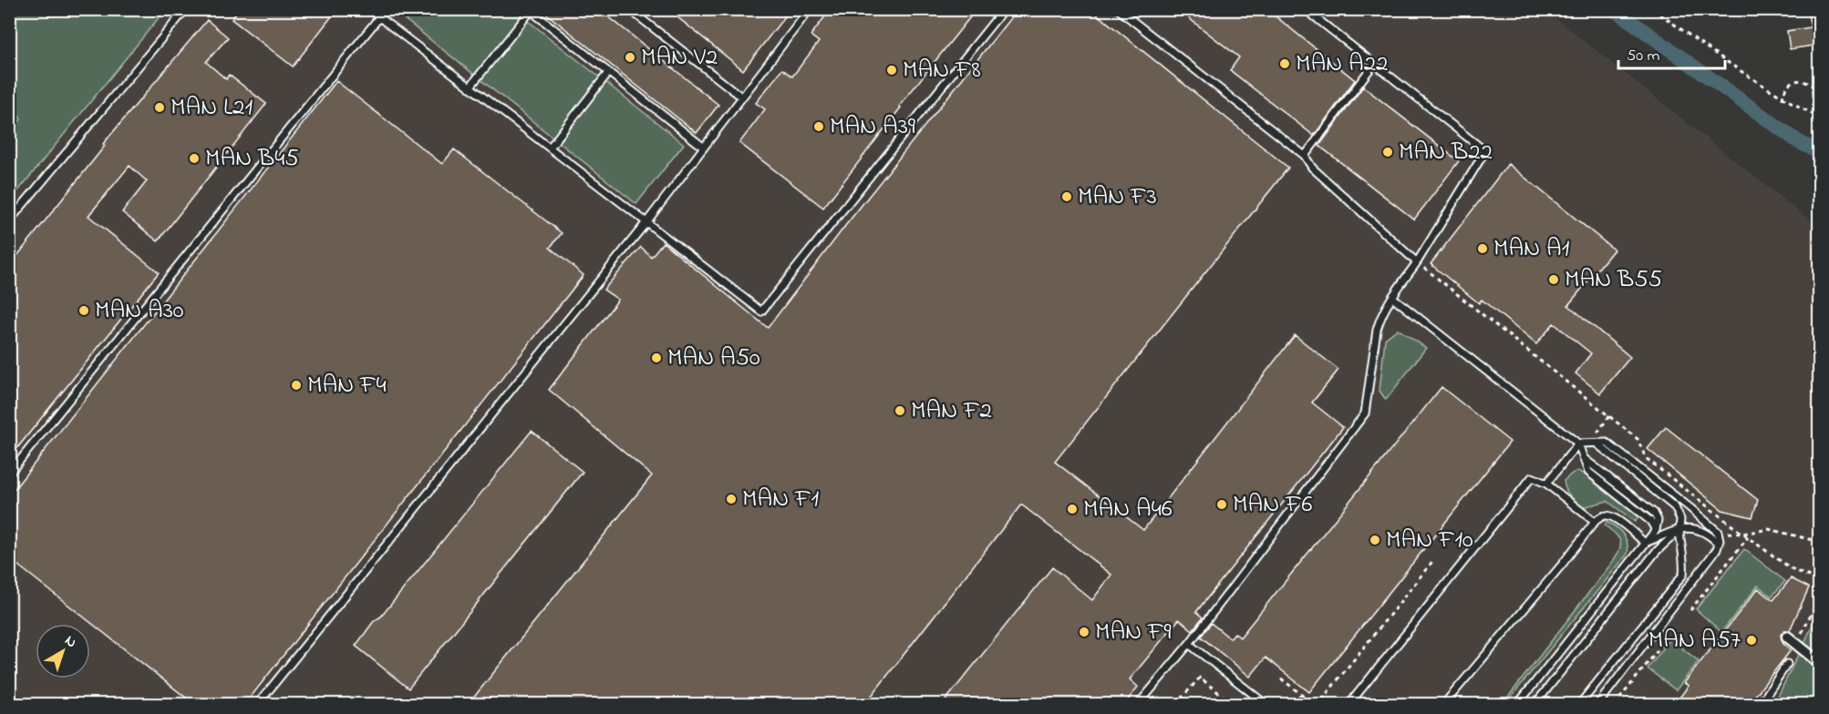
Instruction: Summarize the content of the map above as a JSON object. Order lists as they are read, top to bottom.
{
  "places": [
    "MAN V2",
    "MAN A22",
    "MAN F8",
    "MAN L21",
    "MAN A39",
    "MAN B22",
    "MAN B45",
    "MAN F3",
    "MAN A1",
    "MAN B55",
    "MAN A30",
    "MAN A50",
    "MAN F4",
    "MAN F2",
    "MAN F1",
    "MAN F6",
    "MAN A46",
    "MAN F10",
    "MAN F9",
    "MAN A57"
  ],
  "scale_bar": "50 m",
  "north": "top right"
}
